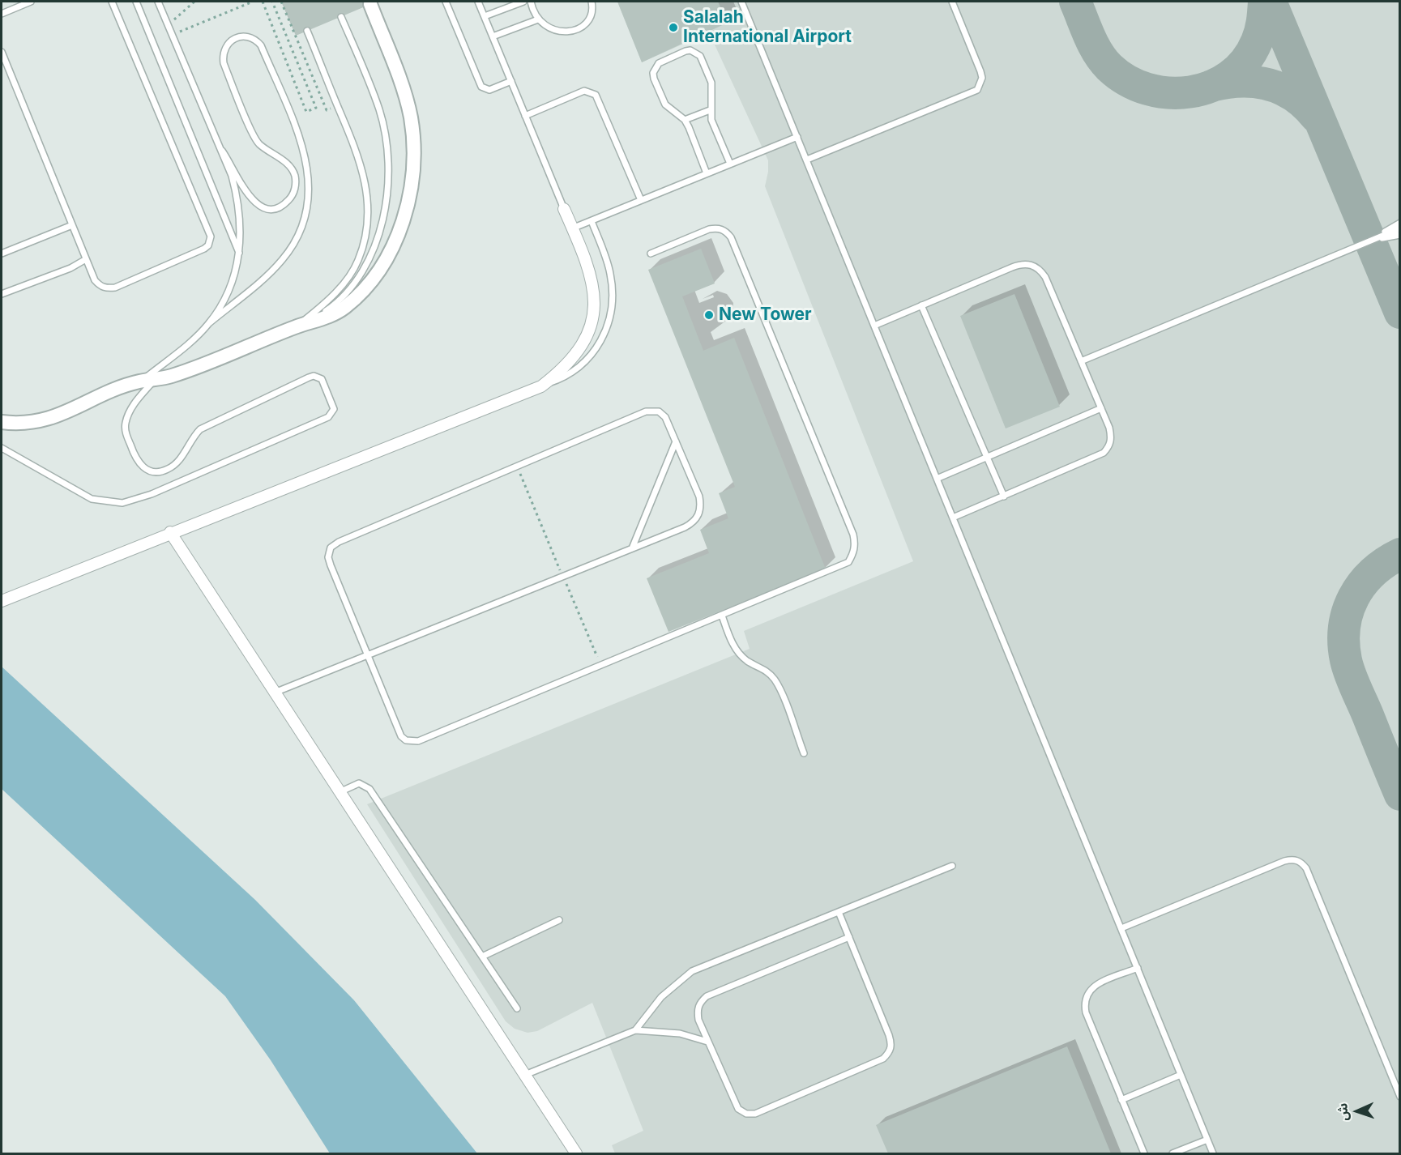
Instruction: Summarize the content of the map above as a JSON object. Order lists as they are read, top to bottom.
{
  "places": ["Salalah International Airport", "New Tower"],
  "north": "left"
}
